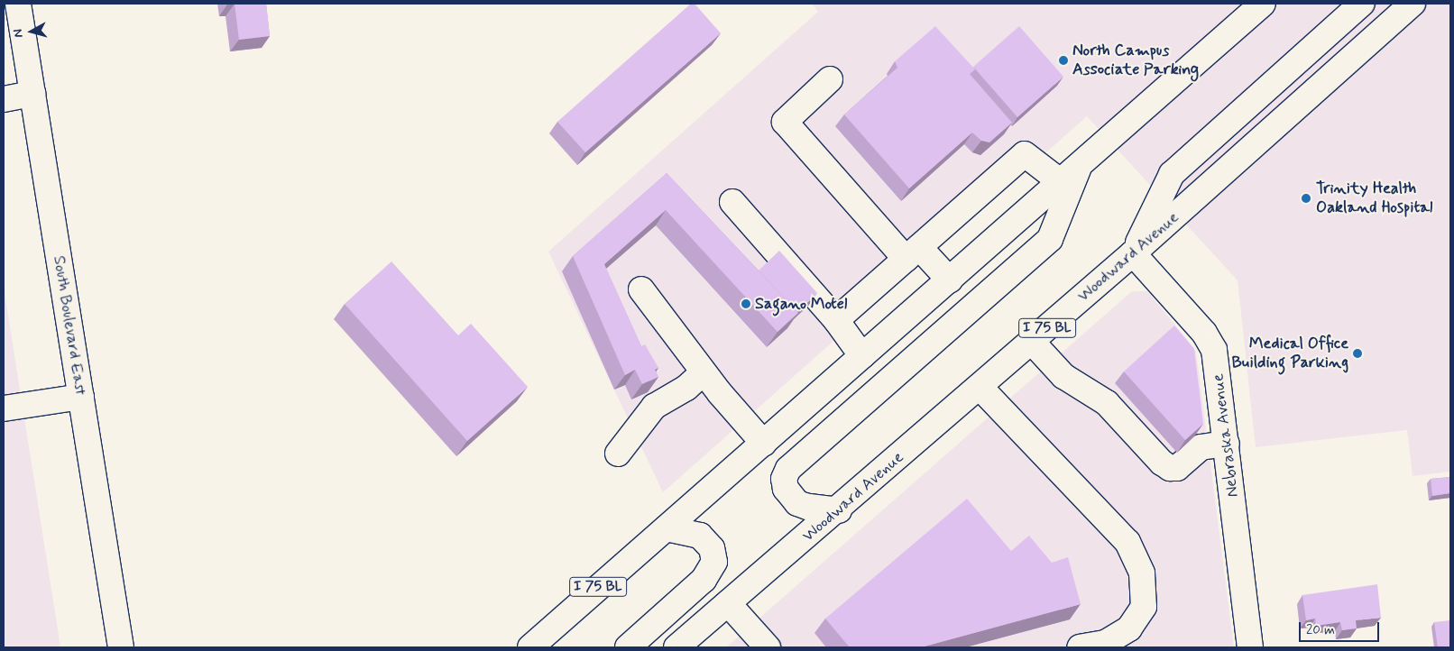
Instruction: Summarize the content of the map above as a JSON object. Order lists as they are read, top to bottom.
{
  "streets": {
    "main road": [
      "Woodward Avenue",
      "South Boulevard East",
      "I 75 BL",
      "Nebraska Avenue"
    ]
  },
  "crossings": [
    ["Woodward Avenue", "Nebraska Avenue"]
  ],
  "places": [
    "North Campus Associate Parking",
    "Trinity Health Oakland Hospital",
    "Sagano Motel",
    "Medical Office Building Parking"
  ],
  "scale_bar": "20 m",
  "north": "left"
}
